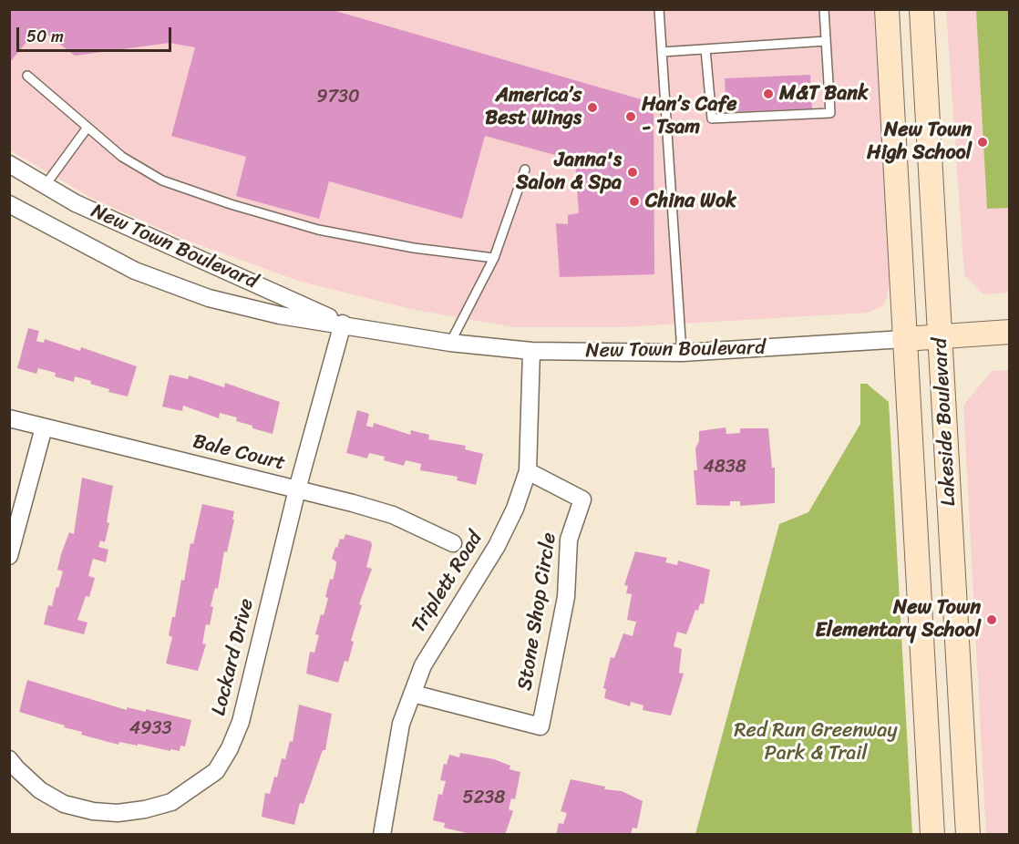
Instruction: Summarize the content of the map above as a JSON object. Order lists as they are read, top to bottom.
{
  "streets": {
    "main road": ["New Town Boulevard", "Lakeside Boulevard"],
    "street": [
      "Bale Court",
      "Triplett Road",
      "Stone Shop Circle",
      "Lockard Drive"
    ]
  },
  "crossings": [
    ["New Town Boulevard", "Lakeside Boulevard"],
    ["New Town Boulevard", "Triplett Road"],
    ["New Town Boulevard", "Lockard Drive"],
    ["Bale Court", "Lockard Drive"],
    ["Triplett Road", "Stone Shop Circle"]
  ],
  "parks": ["Red Run Greenway Park & Trail"],
  "places": [
    "M&T Bank",
    "America’s Best Wings",
    "Han’s Cafe - Tsam",
    "New Town High School",
    "Janna's Salon & Spa",
    "China Wok",
    "New Town Elementary School"
  ],
  "house_numbers": [
    "9730",
    "4838",
    "4933",
    "5238"
  ],
  "scale_bar": "50 m"
}
